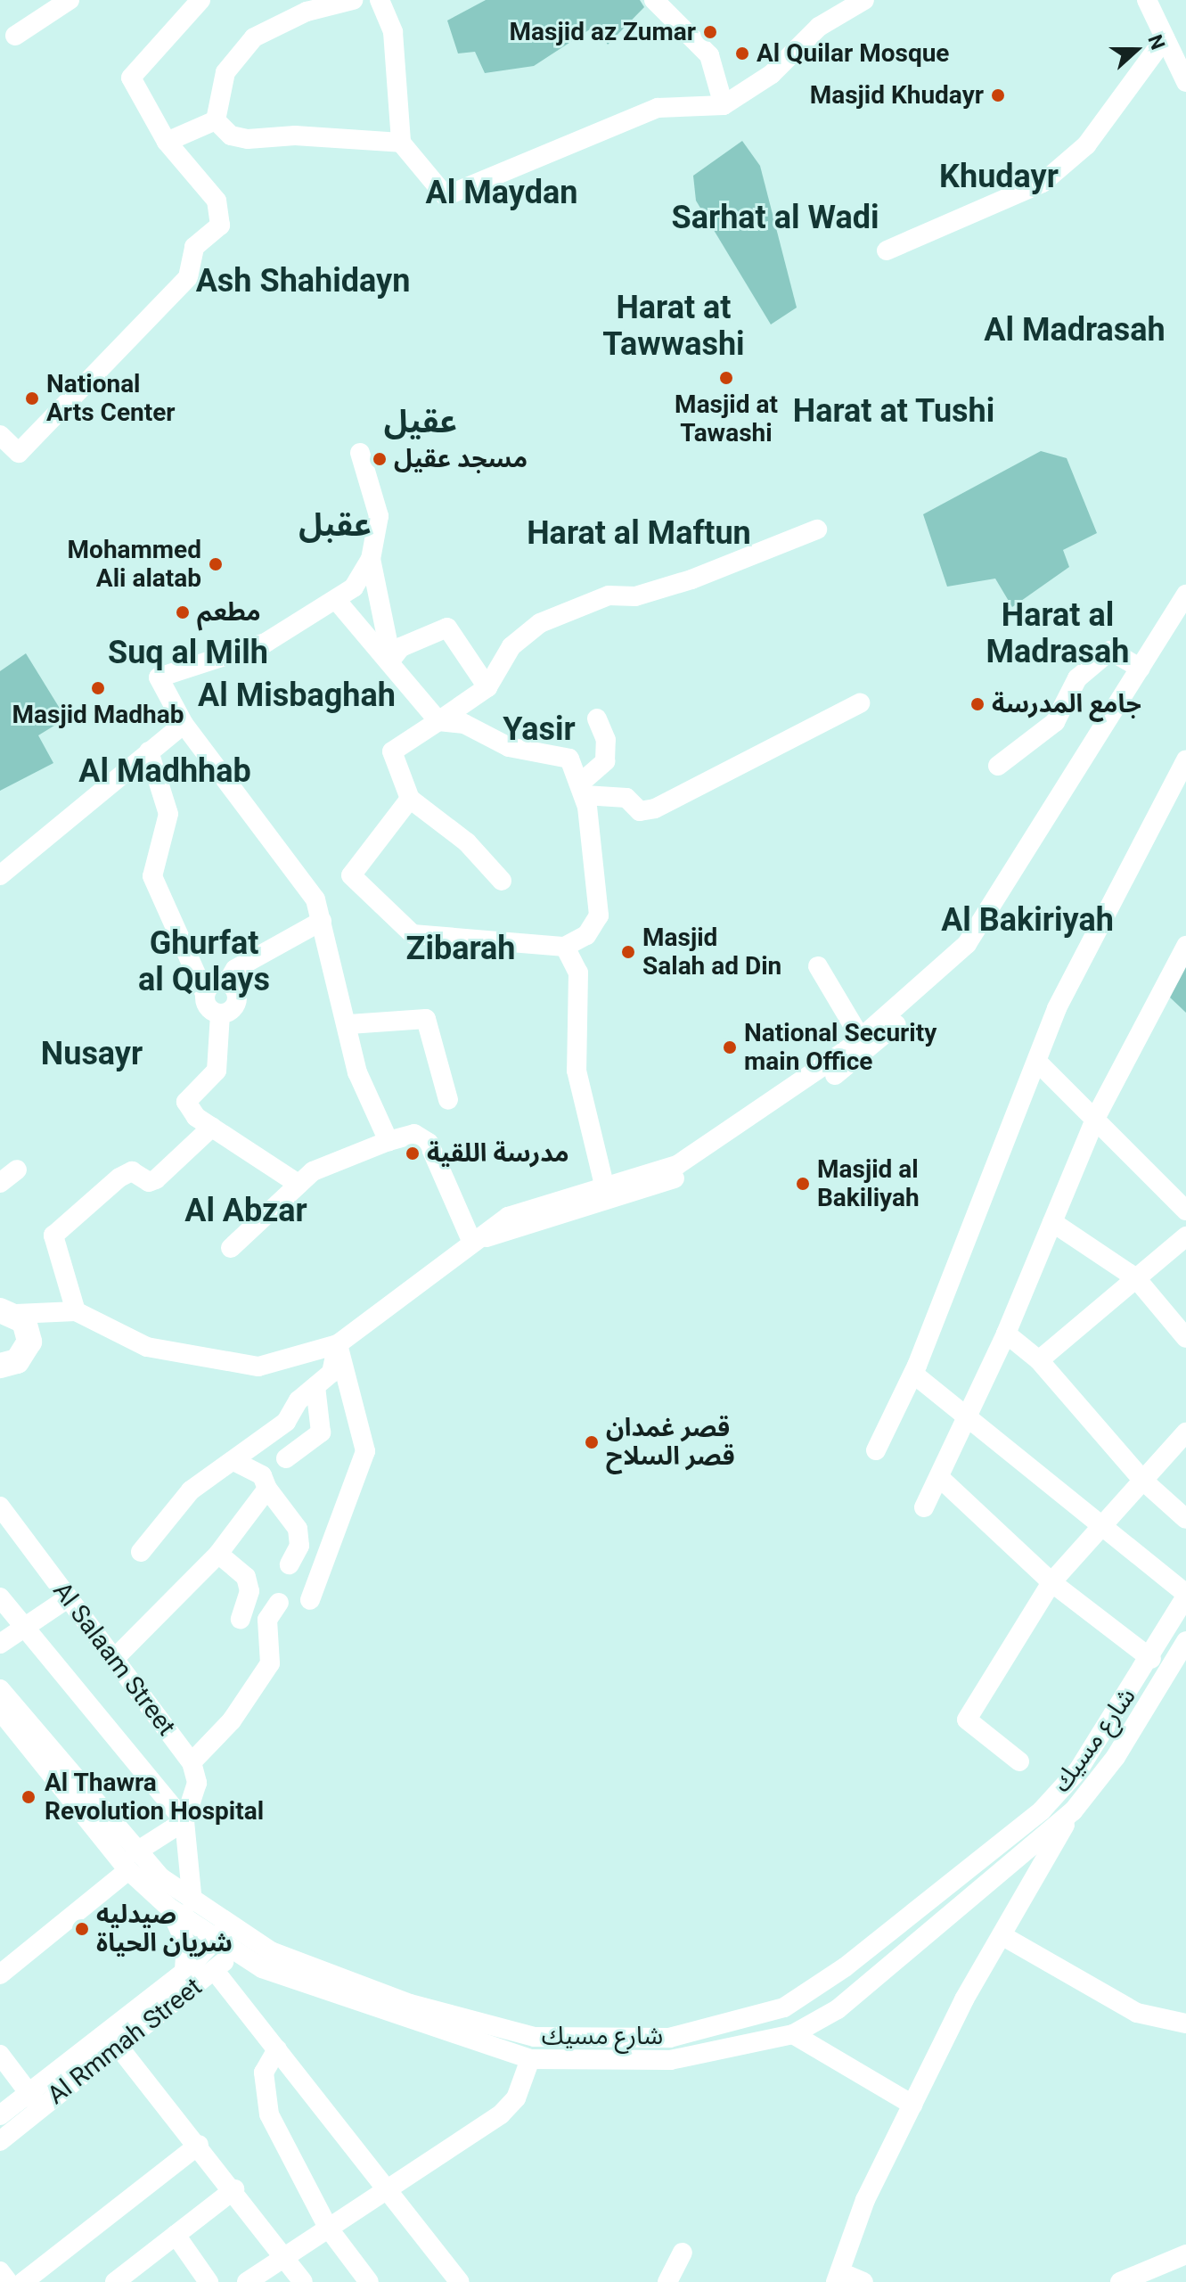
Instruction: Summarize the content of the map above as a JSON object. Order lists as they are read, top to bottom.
{
  "streets": {
    "street": ["Al Salaam Street", "شارع مسيك", "Al Rmmah Street"]
  },
  "crossings": [
    ["شارع مسيك", "Al Rmmah Street"]
  ],
  "districts": [
    "Khudayr",
    "Al Maydan",
    "Sarhat al Wadi",
    "Ash Shahidayn",
    "Harat at Tawwashi",
    "Al Madrasah",
    "Harat at Tushi",
    "عقيل",
    "عقبل",
    "Harat al Maftun",
    "Harat al Madrasah",
    "Suq al Milh",
    "Al Misbaghah",
    "Yasir",
    "Al Madhhab",
    "Al Bakiriyah",
    "Ghurfat al Qulays",
    "Zibarah",
    "Nusayr",
    "Al Abzar"
  ],
  "places": [
    "Masjid az Zumar",
    "Al Quilar Mosque",
    "Masjid Khudayr",
    "Masjid at Tawashi",
    "National Arts Center",
    "مسجد عقيل",
    "Mohammed Ali alatab",
    "مطعم",
    "Masjid Madhab",
    "جامع المدرسة",
    "Masjid Salah ad Din",
    "National Security main Office",
    "مدرسة اللقية",
    "Masjid al Bakiliyah",
    "قصر غمدان قصر السلاح",
    "Al Thawra Revolution Hospital",
    "صيدليه شريان الحياة"
  ],
  "north": "right"
}
